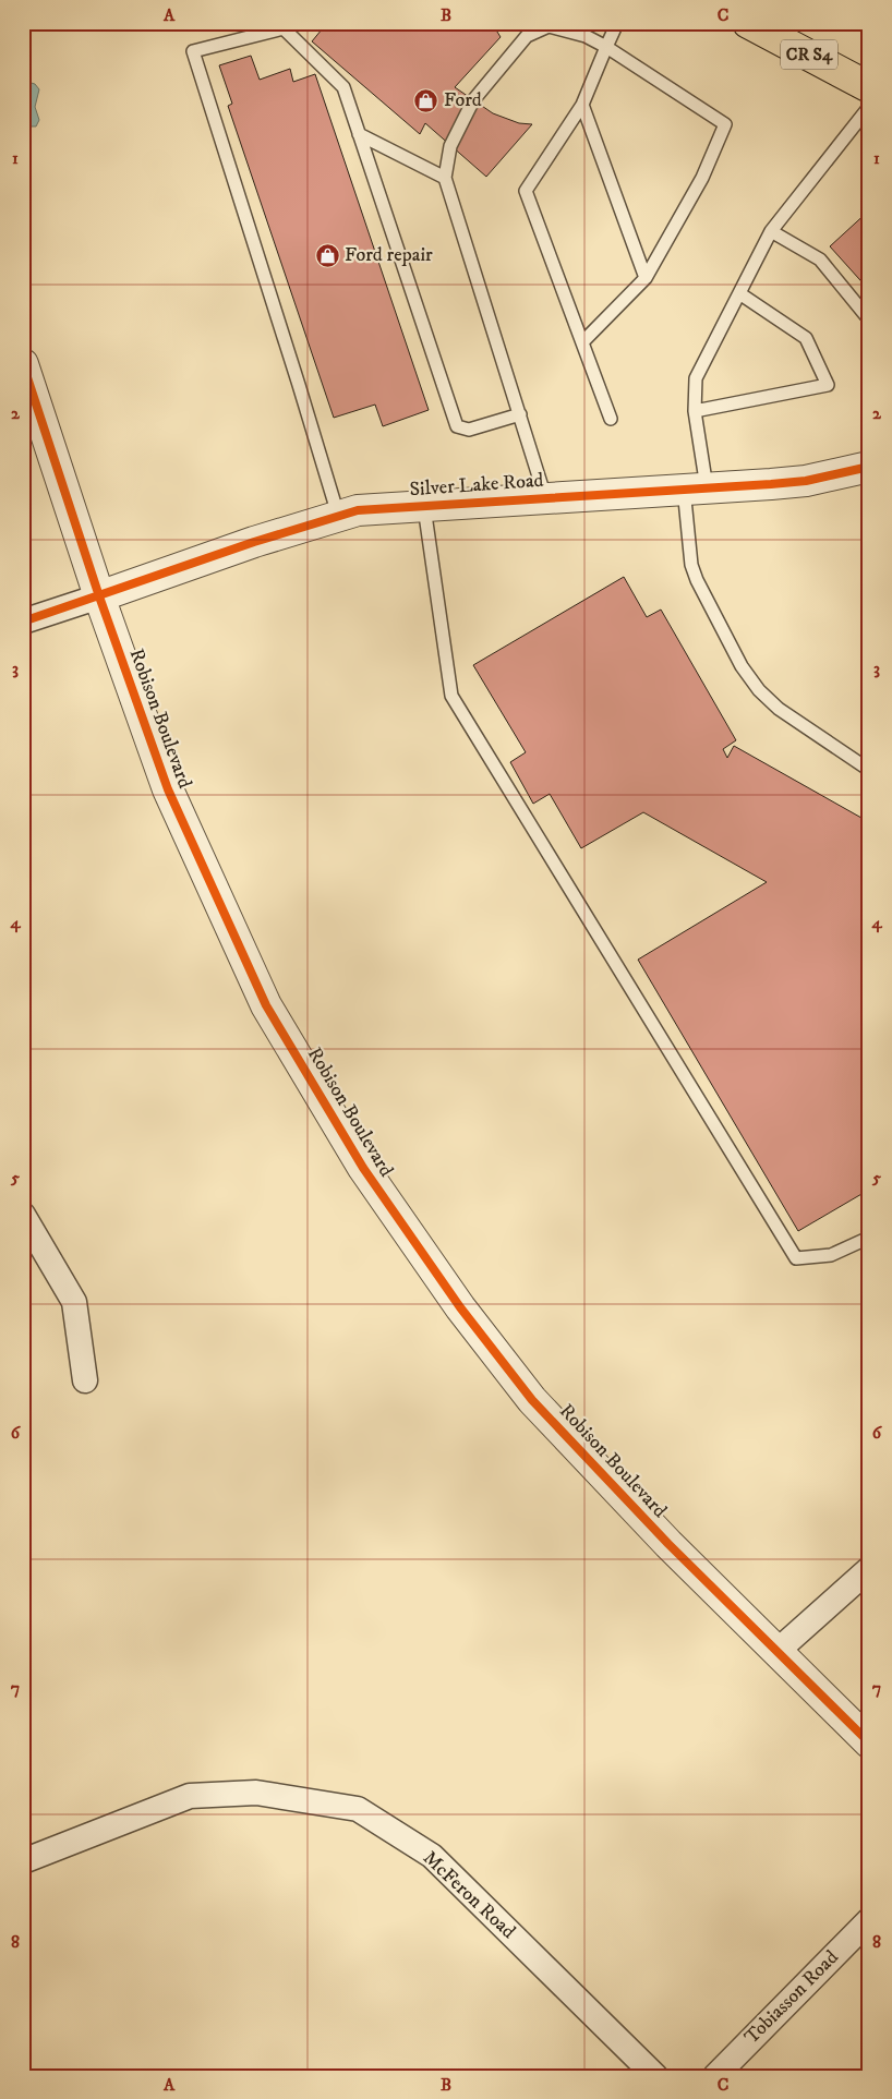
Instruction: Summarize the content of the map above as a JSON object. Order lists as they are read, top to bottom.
{
  "streets": {
    "main road": ["CR S4"],
    "street": [
      "Silver Lake Road",
      "Robison Boulevard",
      "McFeron Road",
      "Tobiasson Road"
    ]
  },
  "crossings": [
    ["Silver Lake Road", "Robison Boulevard"]
  ],
  "places": {
    "shop": ["Ford", "Ford repair"]
  },
  "grid": {
    "columns": ["A", "B", "C"],
    "rows": [
      "1",
      "2",
      "3",
      "4",
      "5",
      "6",
      "7",
      "8"
    ]
  }
}
